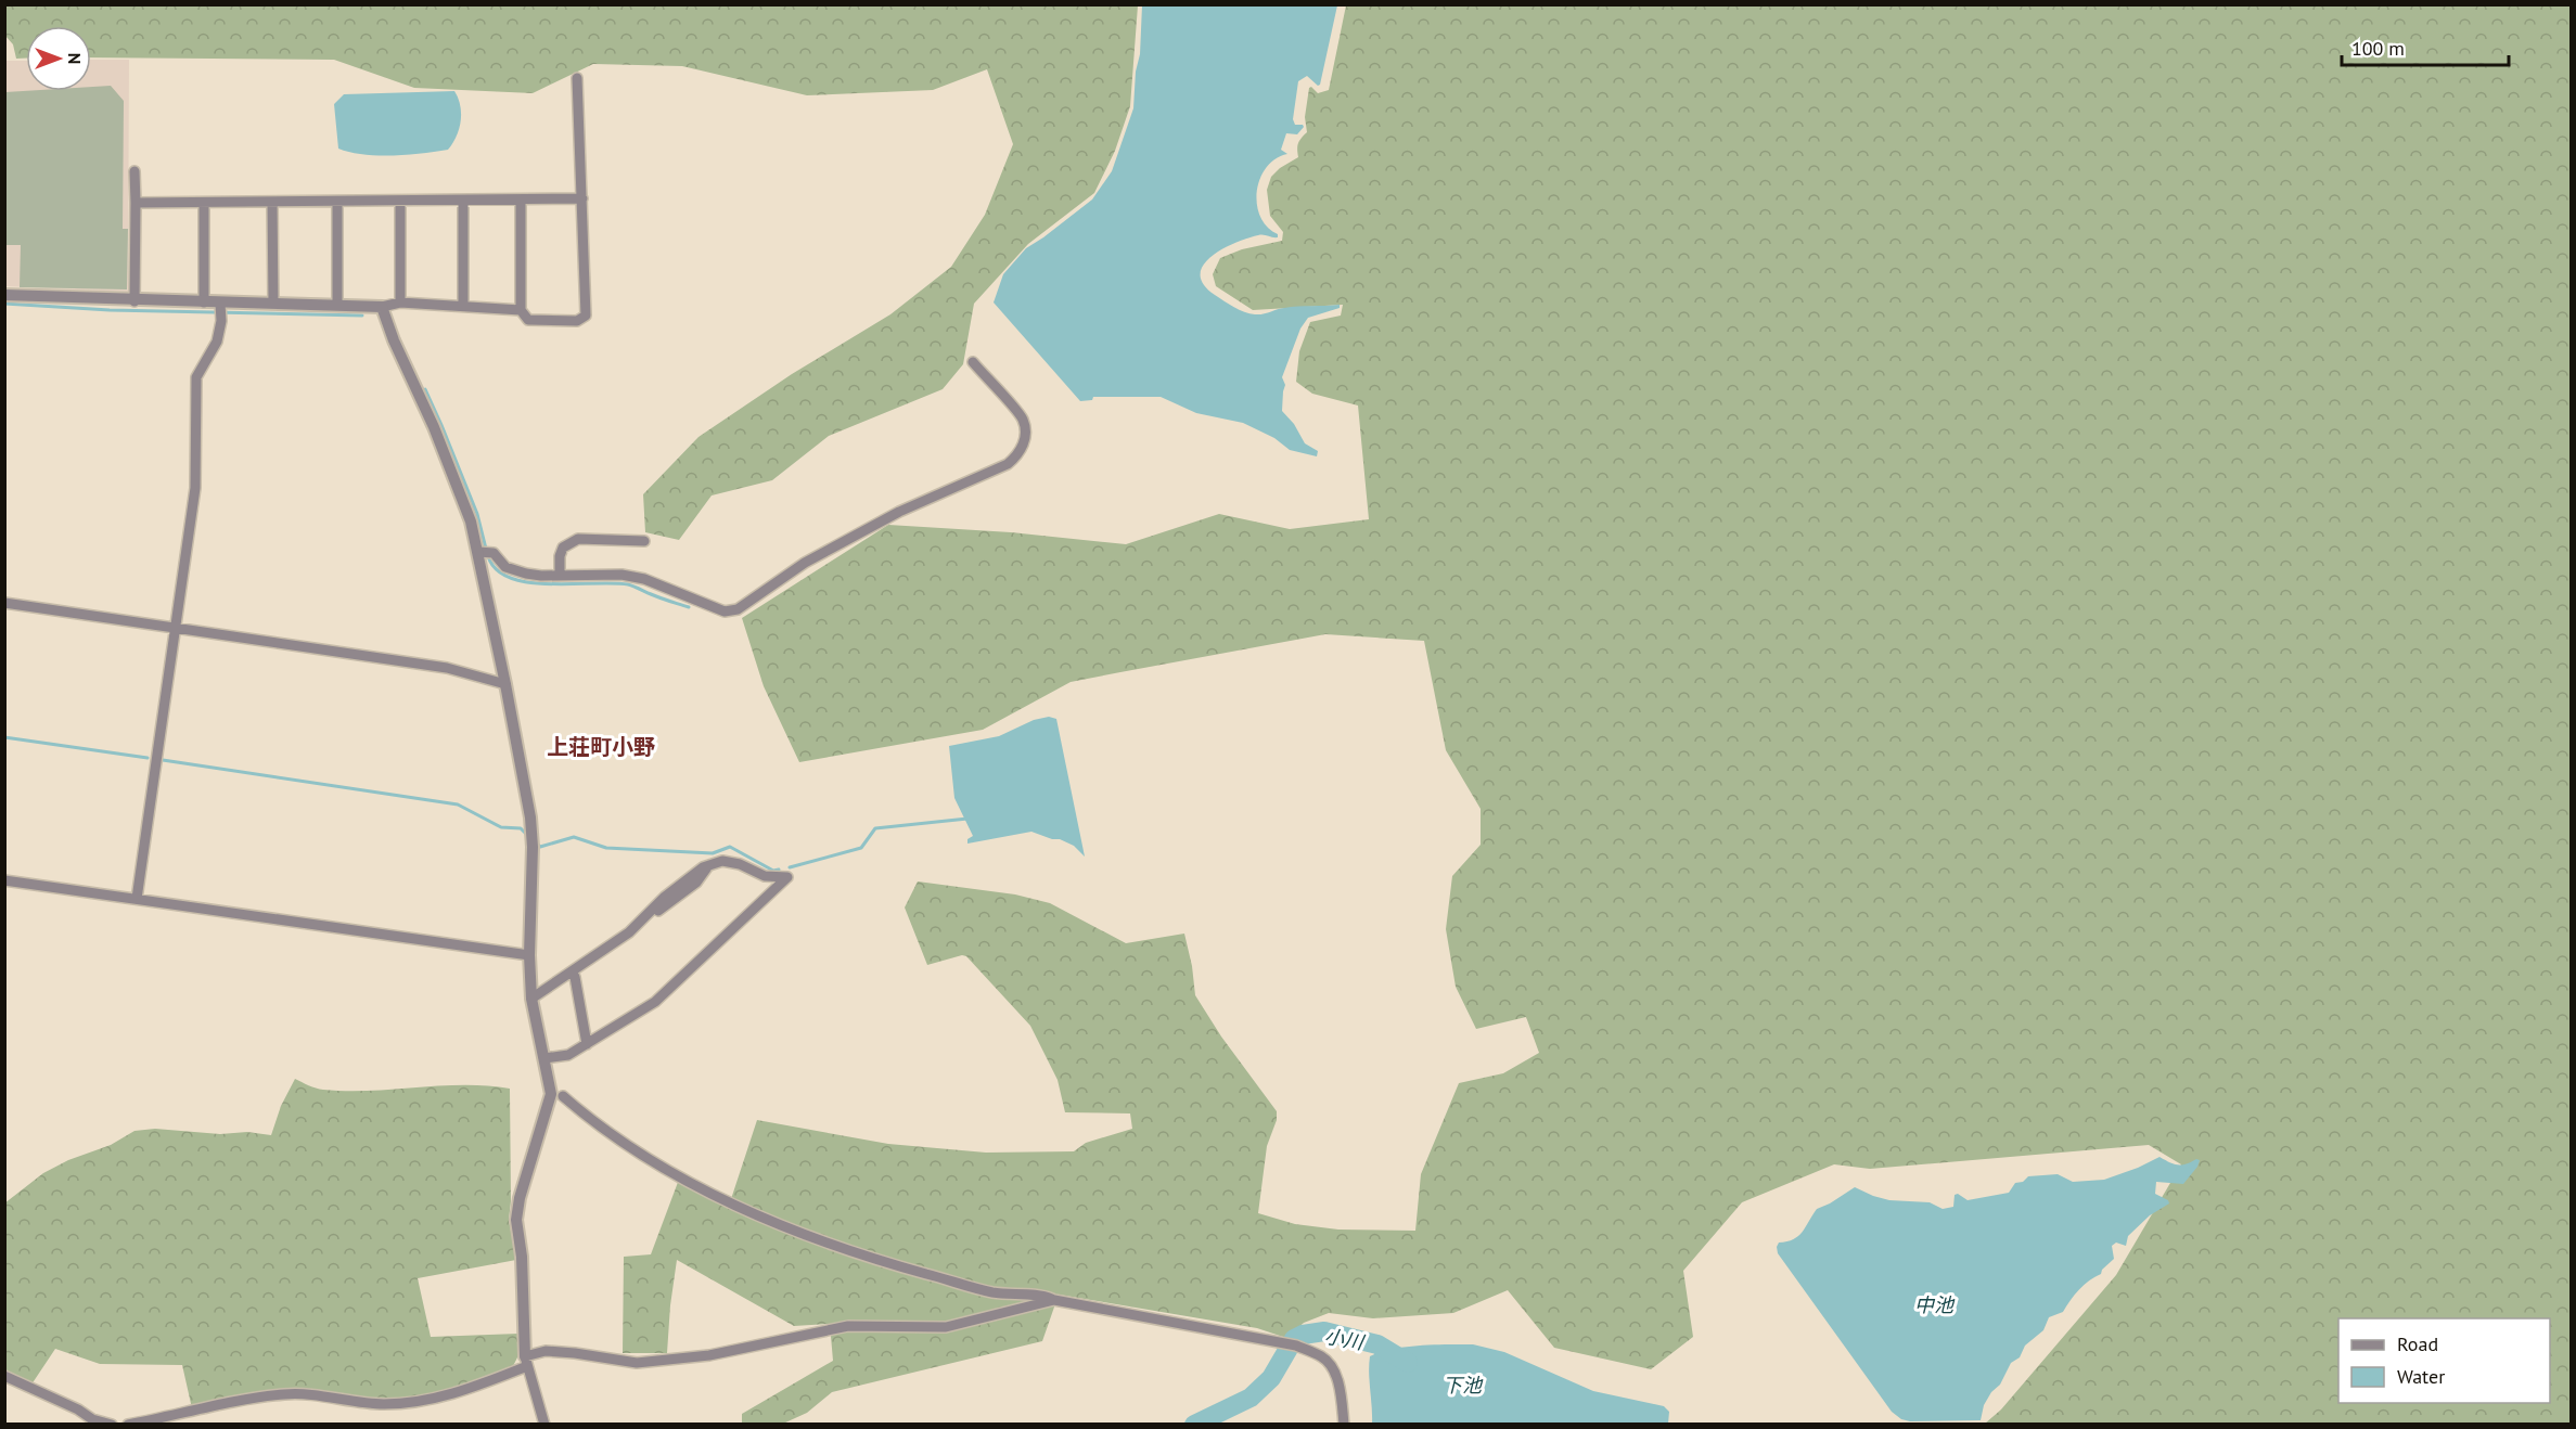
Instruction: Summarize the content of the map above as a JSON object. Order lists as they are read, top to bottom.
{
  "districts": ["上荘町小野"],
  "water": ["中池", "小川", "下池"],
  "legend": ["Road", "Water"],
  "scale_bar": "100 m",
  "north": "right"
}
